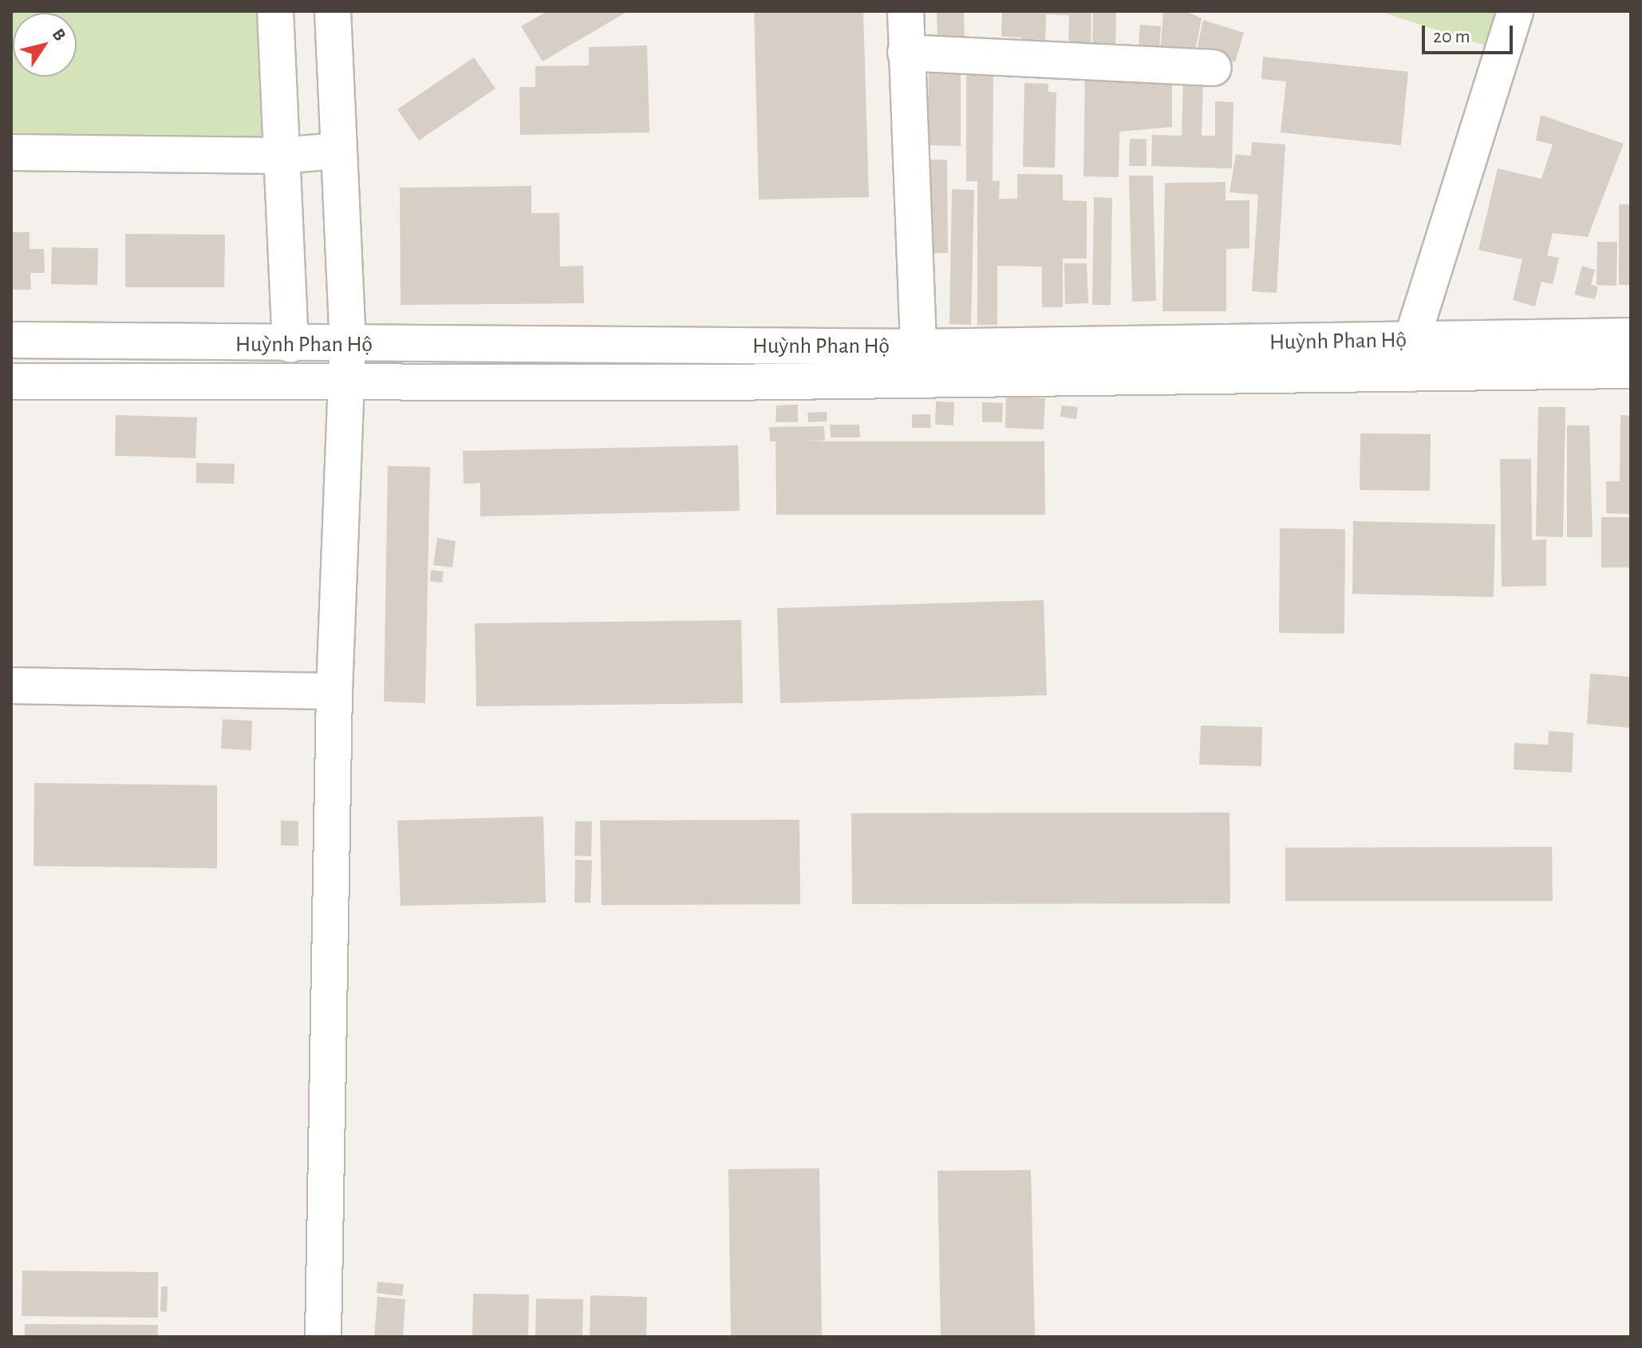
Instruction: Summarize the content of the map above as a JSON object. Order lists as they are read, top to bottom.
{
  "streets": {
    "street": ["Huỳnh Phan Hộ"]
  },
  "scale_bar": "20 m",
  "north": "top right"
}
